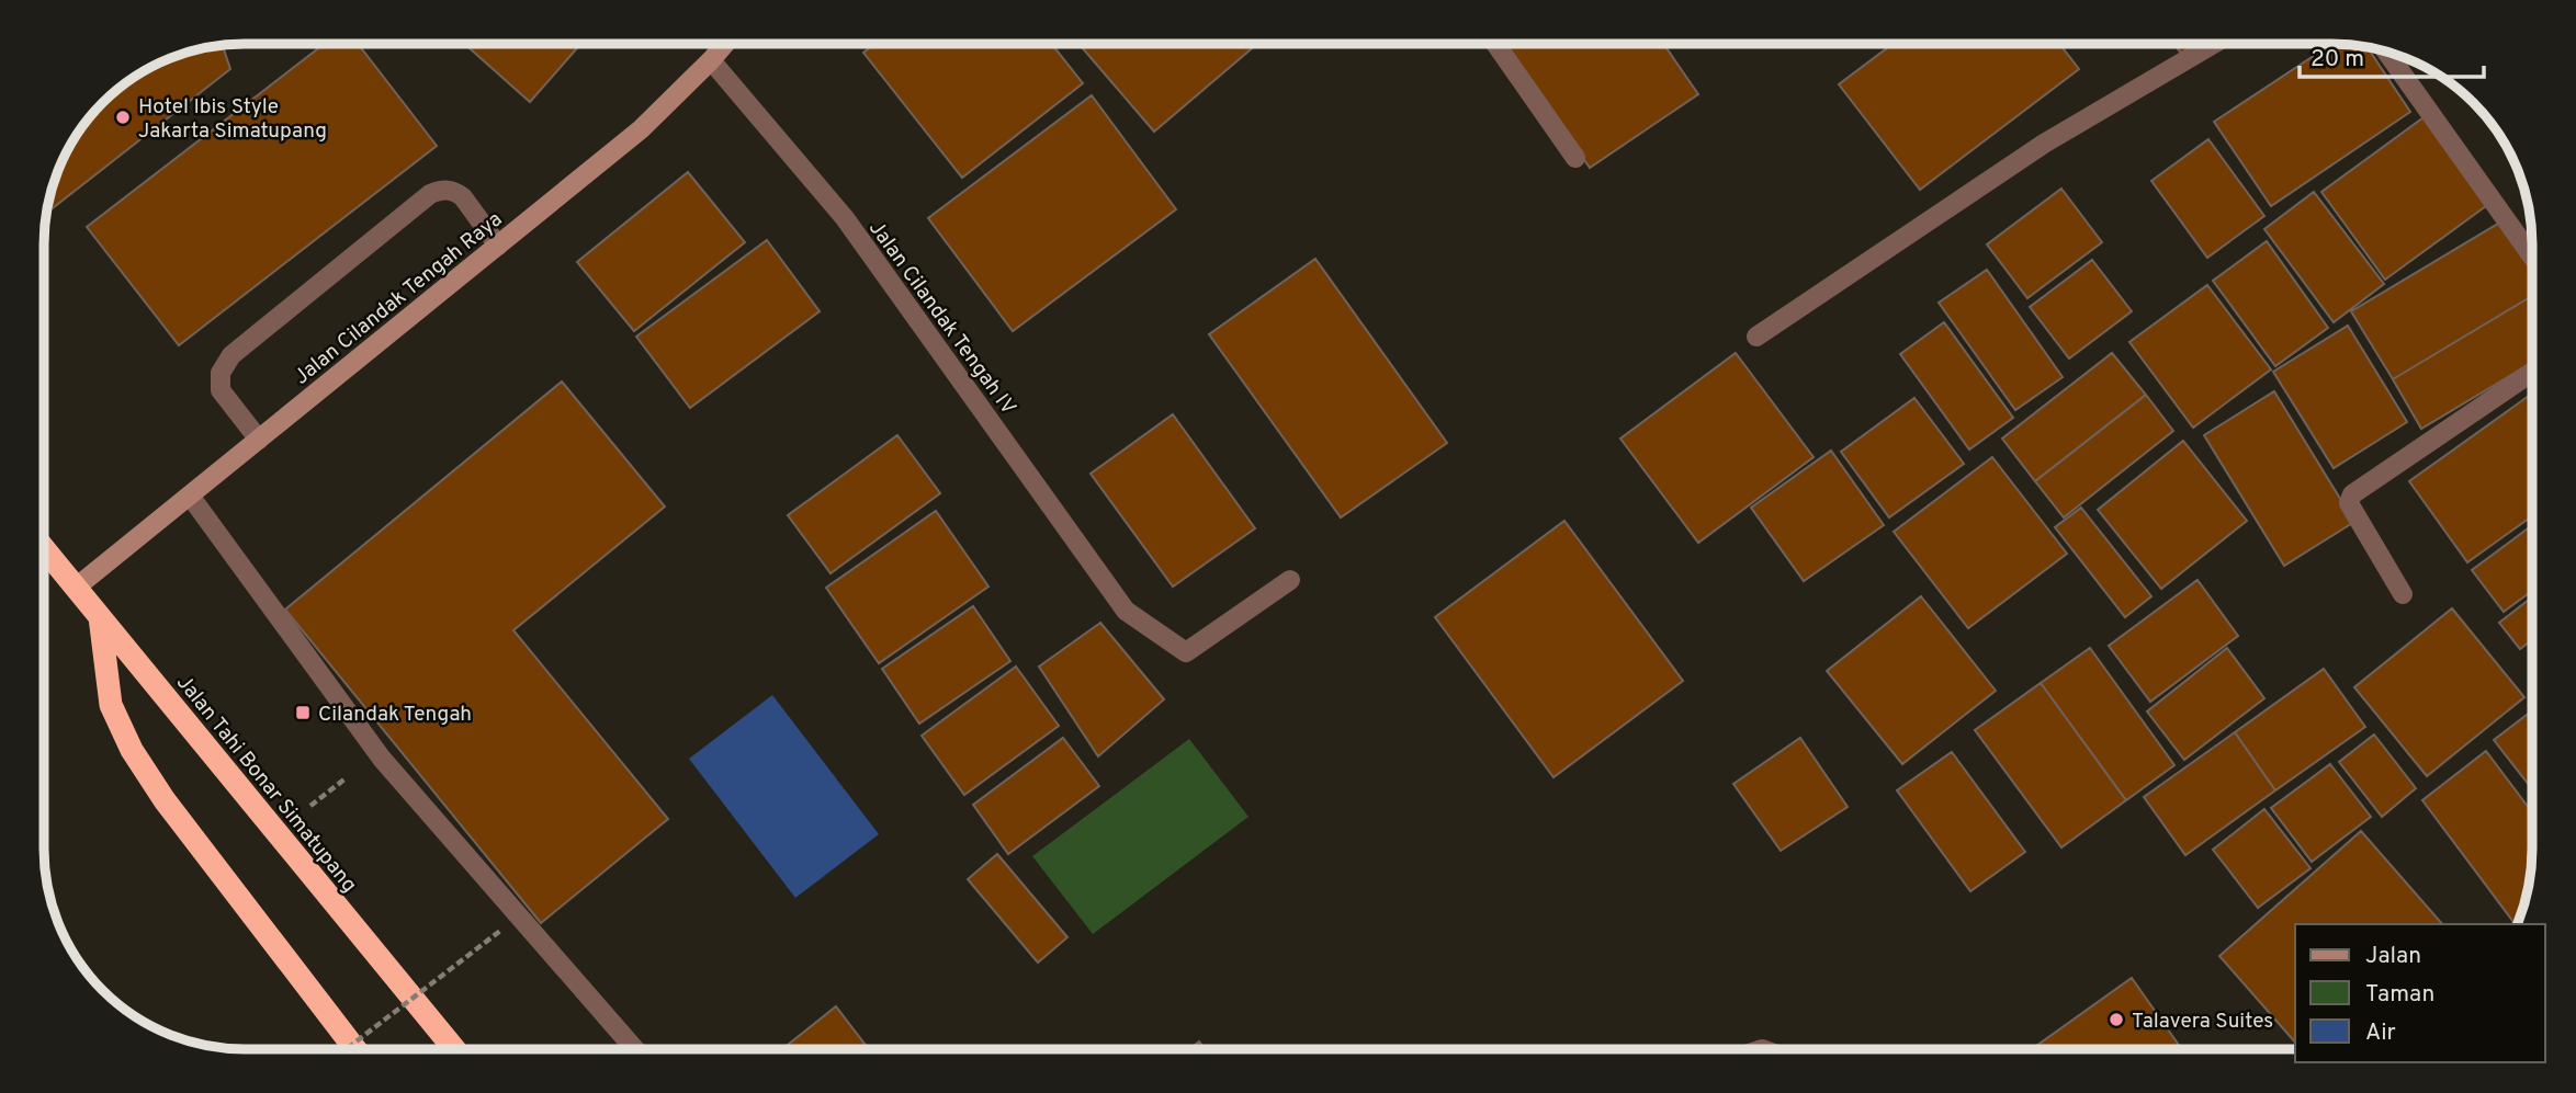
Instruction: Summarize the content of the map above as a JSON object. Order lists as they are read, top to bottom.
{
  "streets": {
    "highway": ["Jalan Tahi Bonar Simatupang"],
    "street": ["Jalan Cilandak Tengah Raya", "Jalan Cilandak Tengah IV"]
  },
  "crossings": [
    ["Jalan Cilandak Tengah Raya", "Jalan Cilandak Tengah IV"],
    ["Jalan Cilandak Tengah Raya", "Jalan Tahi Bonar Simatupang"]
  ],
  "places": {
    "other": ["Hotel Ibis Style Jakarta Simatupang", "Talavera Suites"],
    "transit": ["Cilandak Tengah"]
  },
  "legend": ["Jalan", "Taman", "Air"],
  "scale_bar": "20 m"
}
